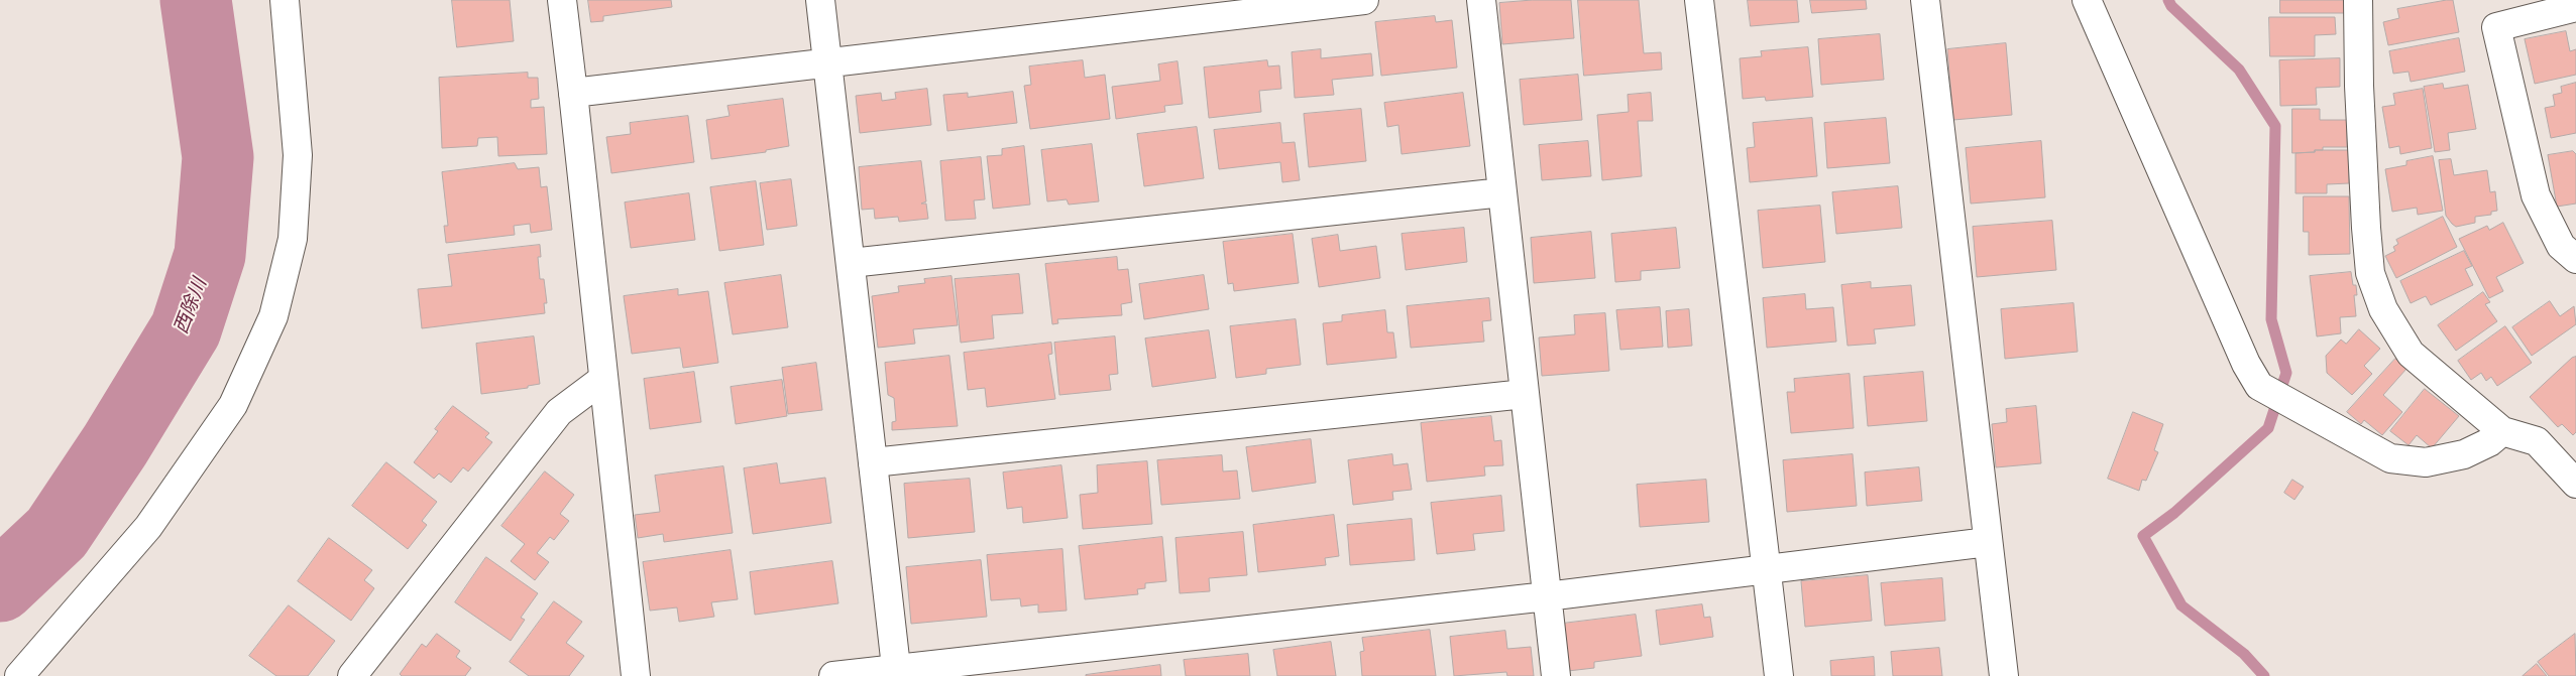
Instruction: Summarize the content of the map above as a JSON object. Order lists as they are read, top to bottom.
{
  "water": ["西除川"]
}
